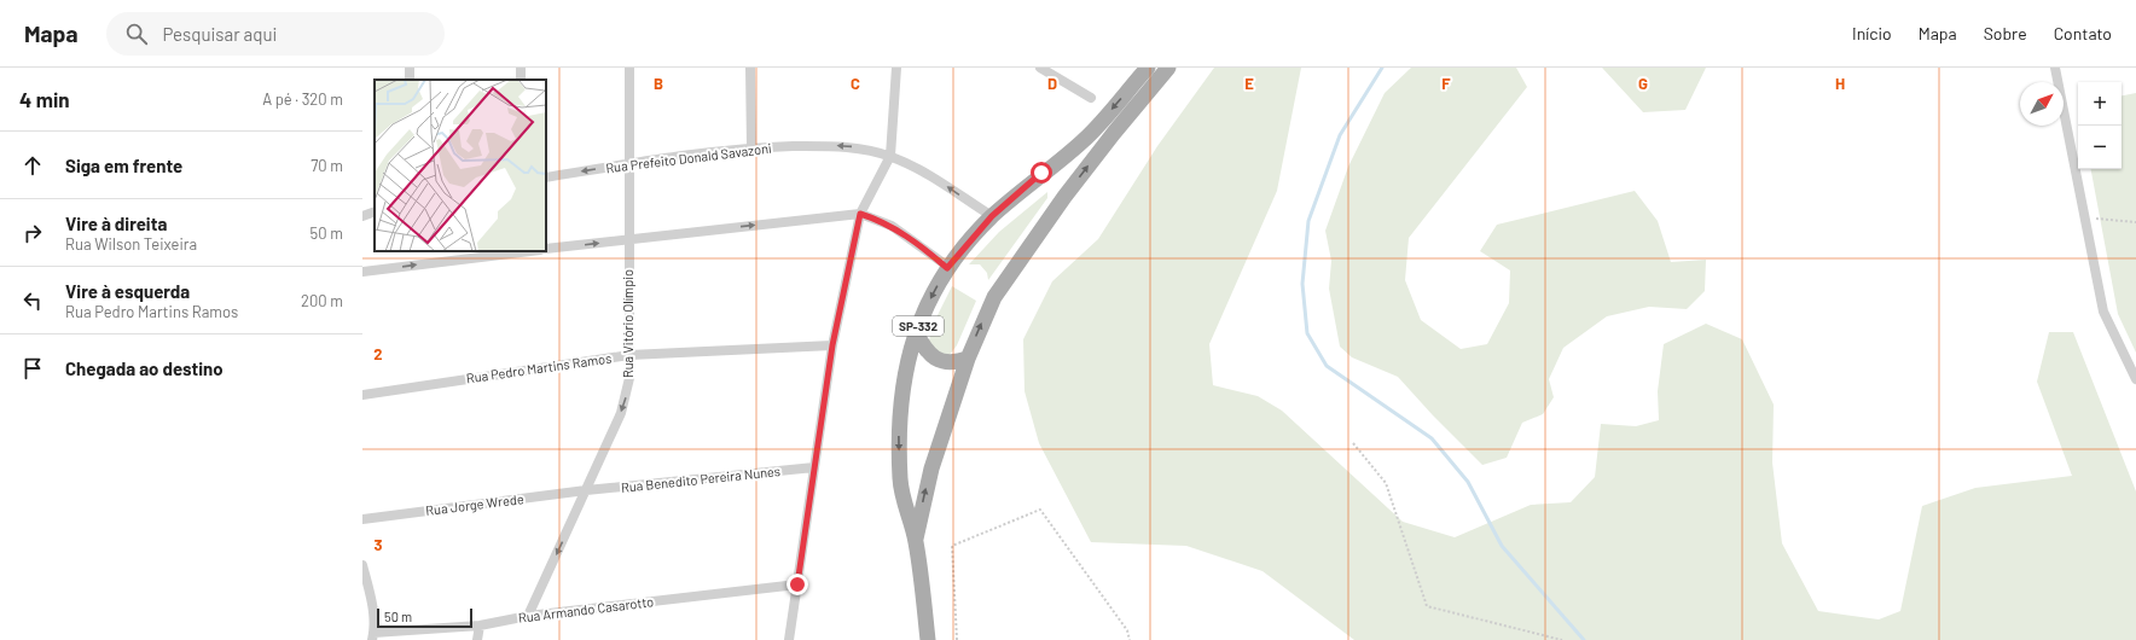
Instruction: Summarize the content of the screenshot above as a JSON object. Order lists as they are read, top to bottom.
{
  "streets": {
    "main road": ["SP-332"],
    "street": [
      "Rua Prefeito Donald Savazoni",
      "Rua Vitório Olímpio",
      "Rua Pedro Martins Ramos",
      "Rua Benedito Pereira Nunes",
      "Rua Jorge Wrede",
      "Rua Armando Casarotto"
    ]
  },
  "crossings": [
    ["Rua Prefeito Donald Savazoni", "Rua Vitório Olímpio"],
    ["Rua Prefeito Donald Savazoni", "SP-332"],
    ["Rua Vitório Olímpio", "Rua Pedro Martins Ramos"],
    ["Rua Vitório Olímpio", "Rua Benedito Pereira Nunes"],
    ["Rua Vitório Olímpio", "Rua Jorge Wrede"],
    ["Rua Vitório Olímpio", "Rua Armando Casarotto"],
    ["Rua Benedito Pereira Nunes", "Rua Jorge Wrede"]
  ],
  "one_way": ["Rua Vitório Olímpio"],
  "scale_bar": "50 m",
  "north": "top right",
  "page": {
    "header": "Mapa",
    "search": "Pesquisar aqui",
    "nav": [
      "Início",
      "Mapa",
      "Sobre",
      "Contato"
    ],
    "heading": ["4 min", "A pé · 320 m"],
    "map_buttons": ["+", "−"],
    "list": [
      ["Siga em frente", "70 m"],
      ["Vire à direita", "Rua Wilson Teixeira", "50 m"],
      ["Vire à esquerda", "Rua Pedro Martins Ramos", "200 m"],
      "Chegada ao destino"
    ],
    "scale": "50 m"
  },
  "grid": {
    "columns": [
      "B",
      "C",
      "D",
      "E",
      "F",
      "G",
      "H"
    ],
    "rows": ["2", "3"]
  }
}
